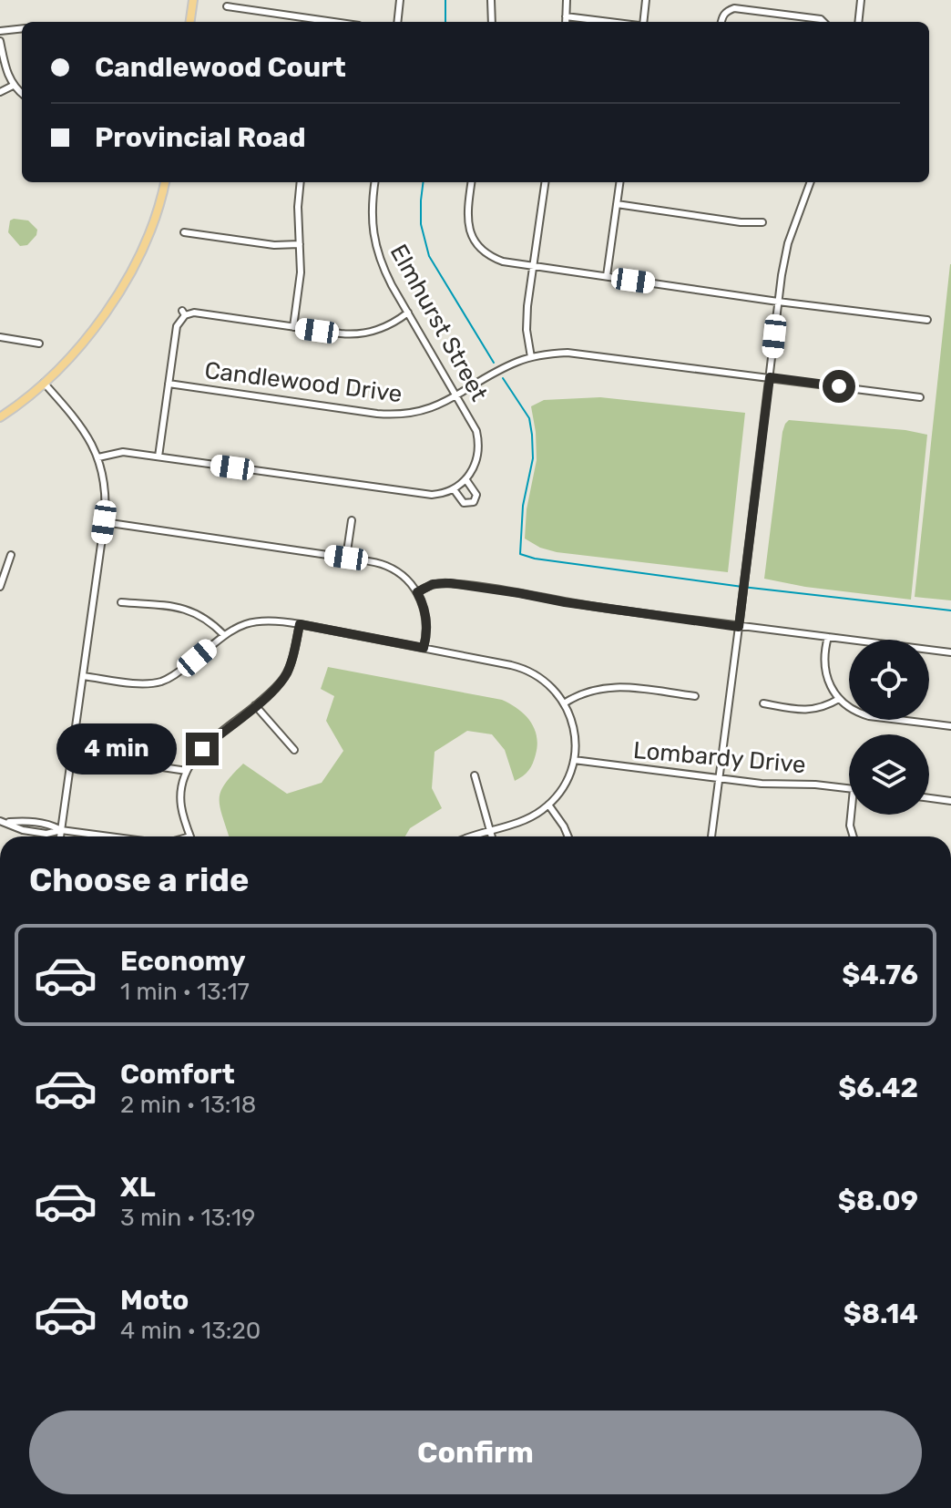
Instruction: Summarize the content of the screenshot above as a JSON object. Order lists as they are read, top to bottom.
{
  "streets": {
    "street": ["Elmhurst Street", "Candlewood Drive", "Lombardy Drive"]
  },
  "crossings": [
    ["Elmhurst Street", "Candlewood Drive"]
  ],
  "page": {
    "banner": ["Candlewood Court", "Provincial Road"],
    "bubble": "4 min",
    "heading": "Choose a ride",
    "list": [
      {
        "name": "Economy",
        "note": "1 min · 13:17",
        "value": "$4.76"
      },
      {
        "name": "Comfort",
        "note": "2 min · 13:18",
        "value": "$6.42"
      },
      {
        "name": "XL",
        "note": "3 min · 13:19",
        "value": "$8.09"
      },
      {
        "name": "Moto",
        "note": "4 min · 13:20",
        "value": "$8.14"
      }
    ],
    "buttons": "Confirm"
  }
}
